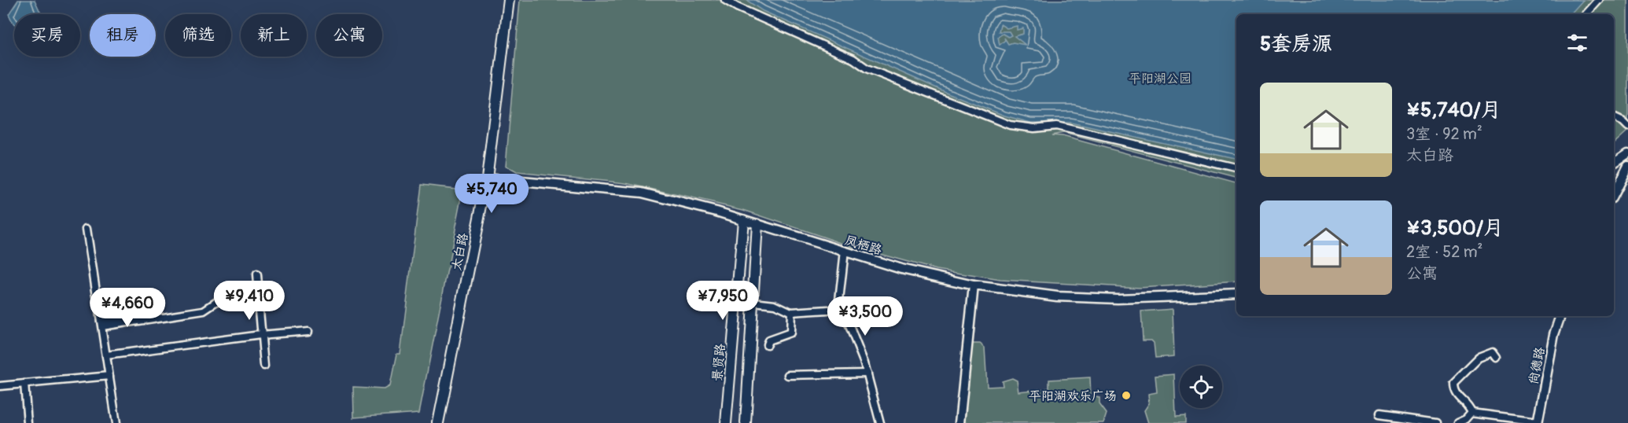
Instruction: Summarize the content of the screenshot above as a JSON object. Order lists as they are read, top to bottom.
{
  "streets": {
    "main road": ["太白路", "景贤路"],
    "street": ["凤栖路", "尚德路"]
  },
  "crossings": [
    ["凤栖路", "太白路"],
    ["凤栖路", "景贤路"]
  ],
  "parks": ["平阳湖公园"],
  "places": ["平阳湖欢乐广场"],
  "page": {
    "chip": [
      "买房",
      "租房",
      "筛选",
      "新上",
      "公寓"
    ],
    "heading": "5套房源",
    "list": [
      {
        "name": "¥5,740/月",
        "note": "3室 · 92 m² · 太白路"
      },
      {
        "name": "¥3,500/月",
        "note": "2室 · 52 m² · 公寓"
      }
    ],
    "price": [
      "¥5,740",
      "¥9,410",
      "¥7,950",
      "¥4,660",
      "¥3,500"
    ]
  }
}
